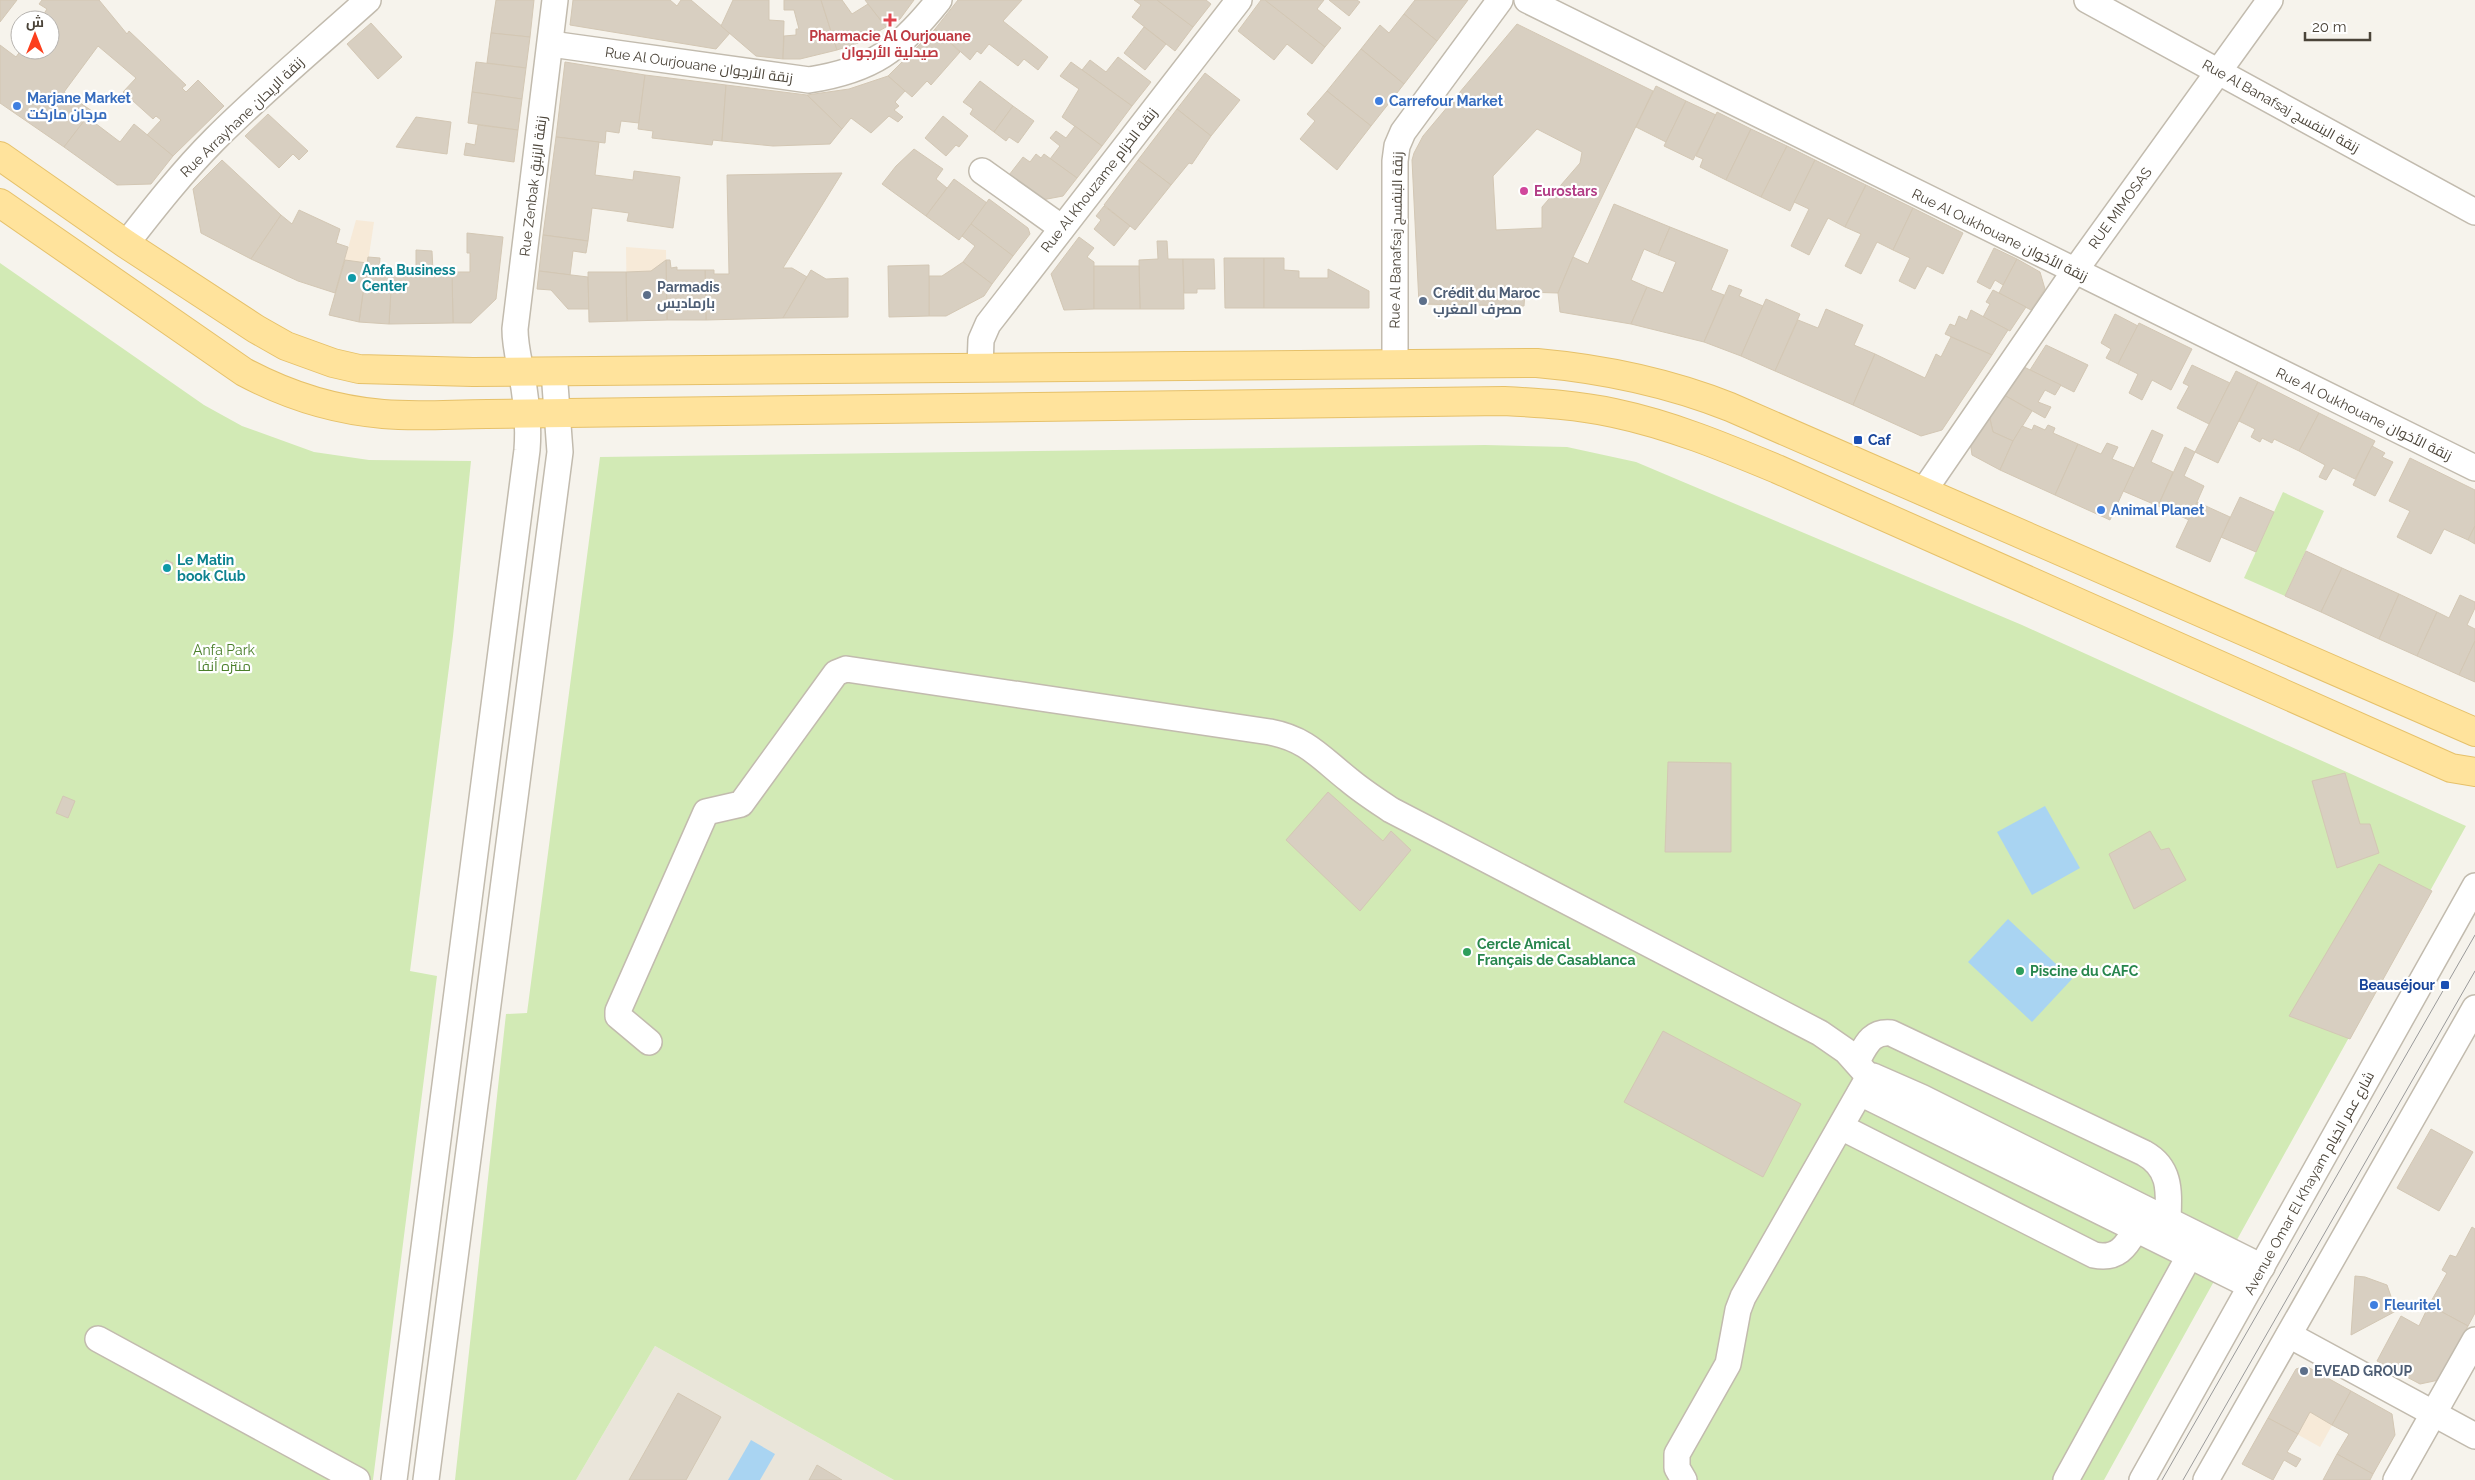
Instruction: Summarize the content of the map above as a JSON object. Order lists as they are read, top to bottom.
{
  "streets": {
    "street": [
      "Rue Al Ourjouane زنقة الأرجوان",
      "Rue Al Banafsaj زنقة البنفسج",
      "Rue Arrayhane زنقة الريحان",
      "Rue Al Khouzame زنقة الخزام",
      "Rue Zenbak زنقة الزنبق",
      "RUE MIMOSAS",
      "Rue Al Oukhouane زنقة الأخوان",
      "Avenue Omar El Khayam شارع عمر الخيام"
    ]
  },
  "crossings": [
    ["Rue Al Ourjouane زنقة الأرجوان", "Rue Zenbak زنقة الزنبق"],
    ["Rue Al Banafsaj زنقة البنفسج", "RUE MIMOSAS"],
    ["RUE MIMOSAS", "Rue Al Oukhouane زنقة الأخوان"]
  ],
  "parks": ["Anfa Park منتزه أنفا"],
  "places": {
    "health": ["Pharmacie Al Ourjouane صيدلية الأرجوان"],
    "other": [
      "Carrefour Market",
      "Marjane Market مرجان ماركت",
      "Eurostars",
      "Anfa Business Center",
      "Parmadis بارماديس",
      "Crédit du Maroc مصرف المغرب",
      "Animal Planet",
      "Le Matin book Club",
      "Cercle Amical Français de Casablanca",
      "Piscine du CAFC",
      "Fleuritel",
      "EVEAD GROUP"
    ],
    "transit": ["Caf", "Beauséjour"]
  },
  "scale_bar": "20 m",
  "north": "top"
}
